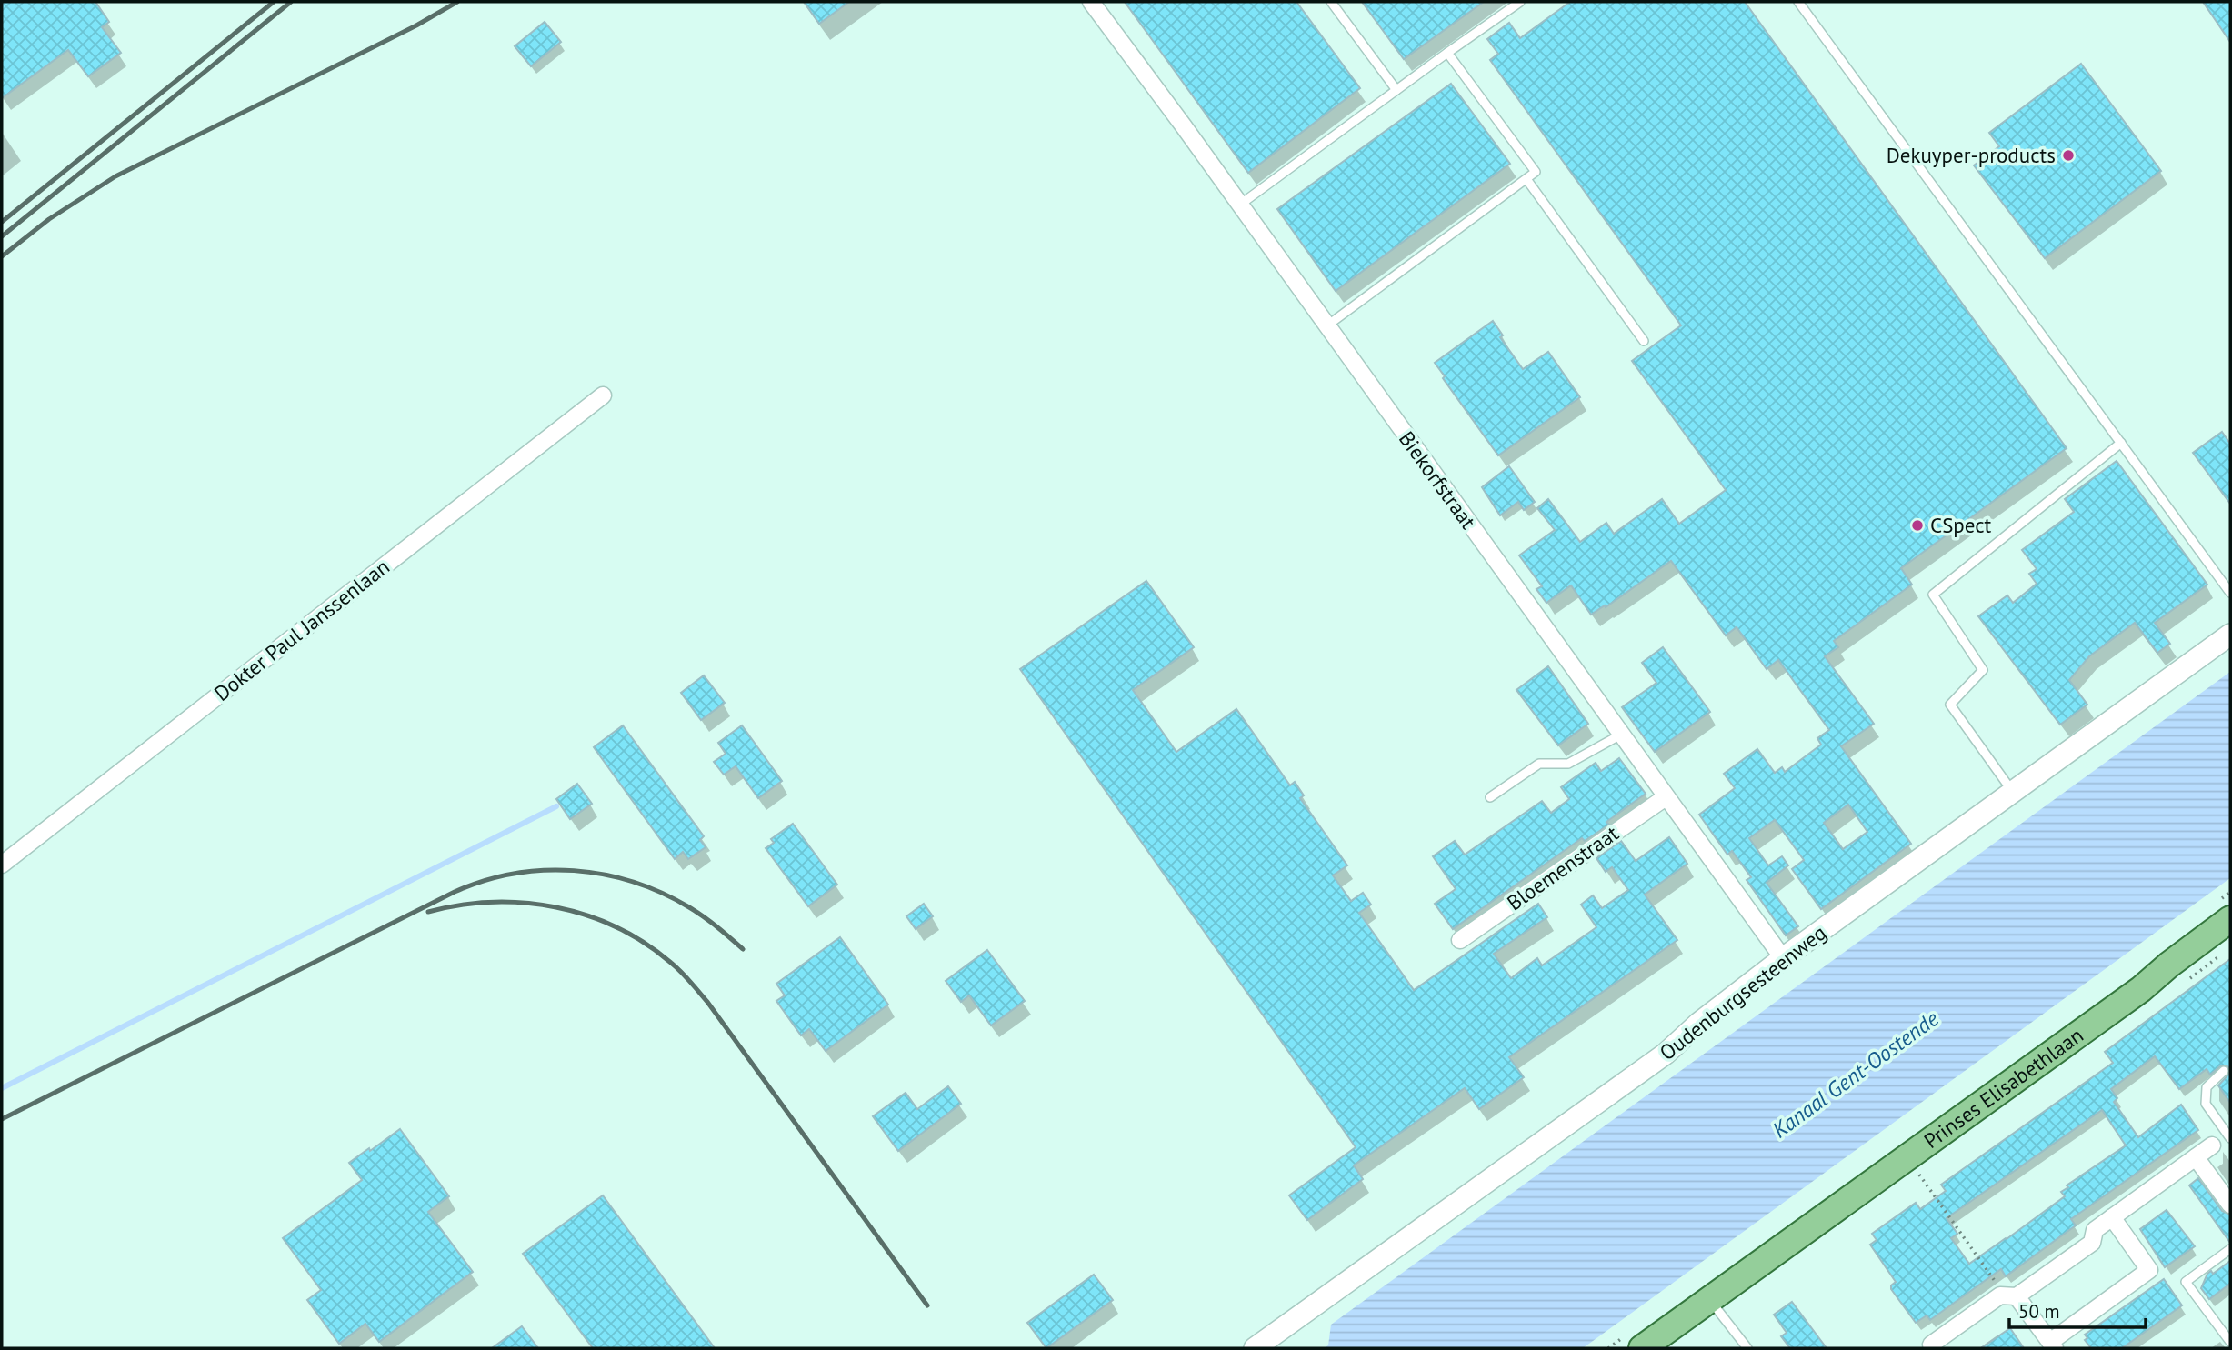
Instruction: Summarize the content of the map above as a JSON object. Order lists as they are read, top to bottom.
{
  "streets": {
    "main road": ["Prinses Elisabethlaan"],
    "street": [
      "Biekorfstraat",
      "Dokter Paul Janssenlaan",
      "Bloemenstraat",
      "Oudenburgsesteenweg"
    ]
  },
  "crossings": [
    ["Biekorfstraat", "Bloemenstraat"],
    ["Biekorfstraat", "Oudenburgsesteenweg"]
  ],
  "water": ["Kanaal Gent-Oostende"],
  "places": ["Dekuyper-products", "CSpect"],
  "scale_bar": "50 m"
}
